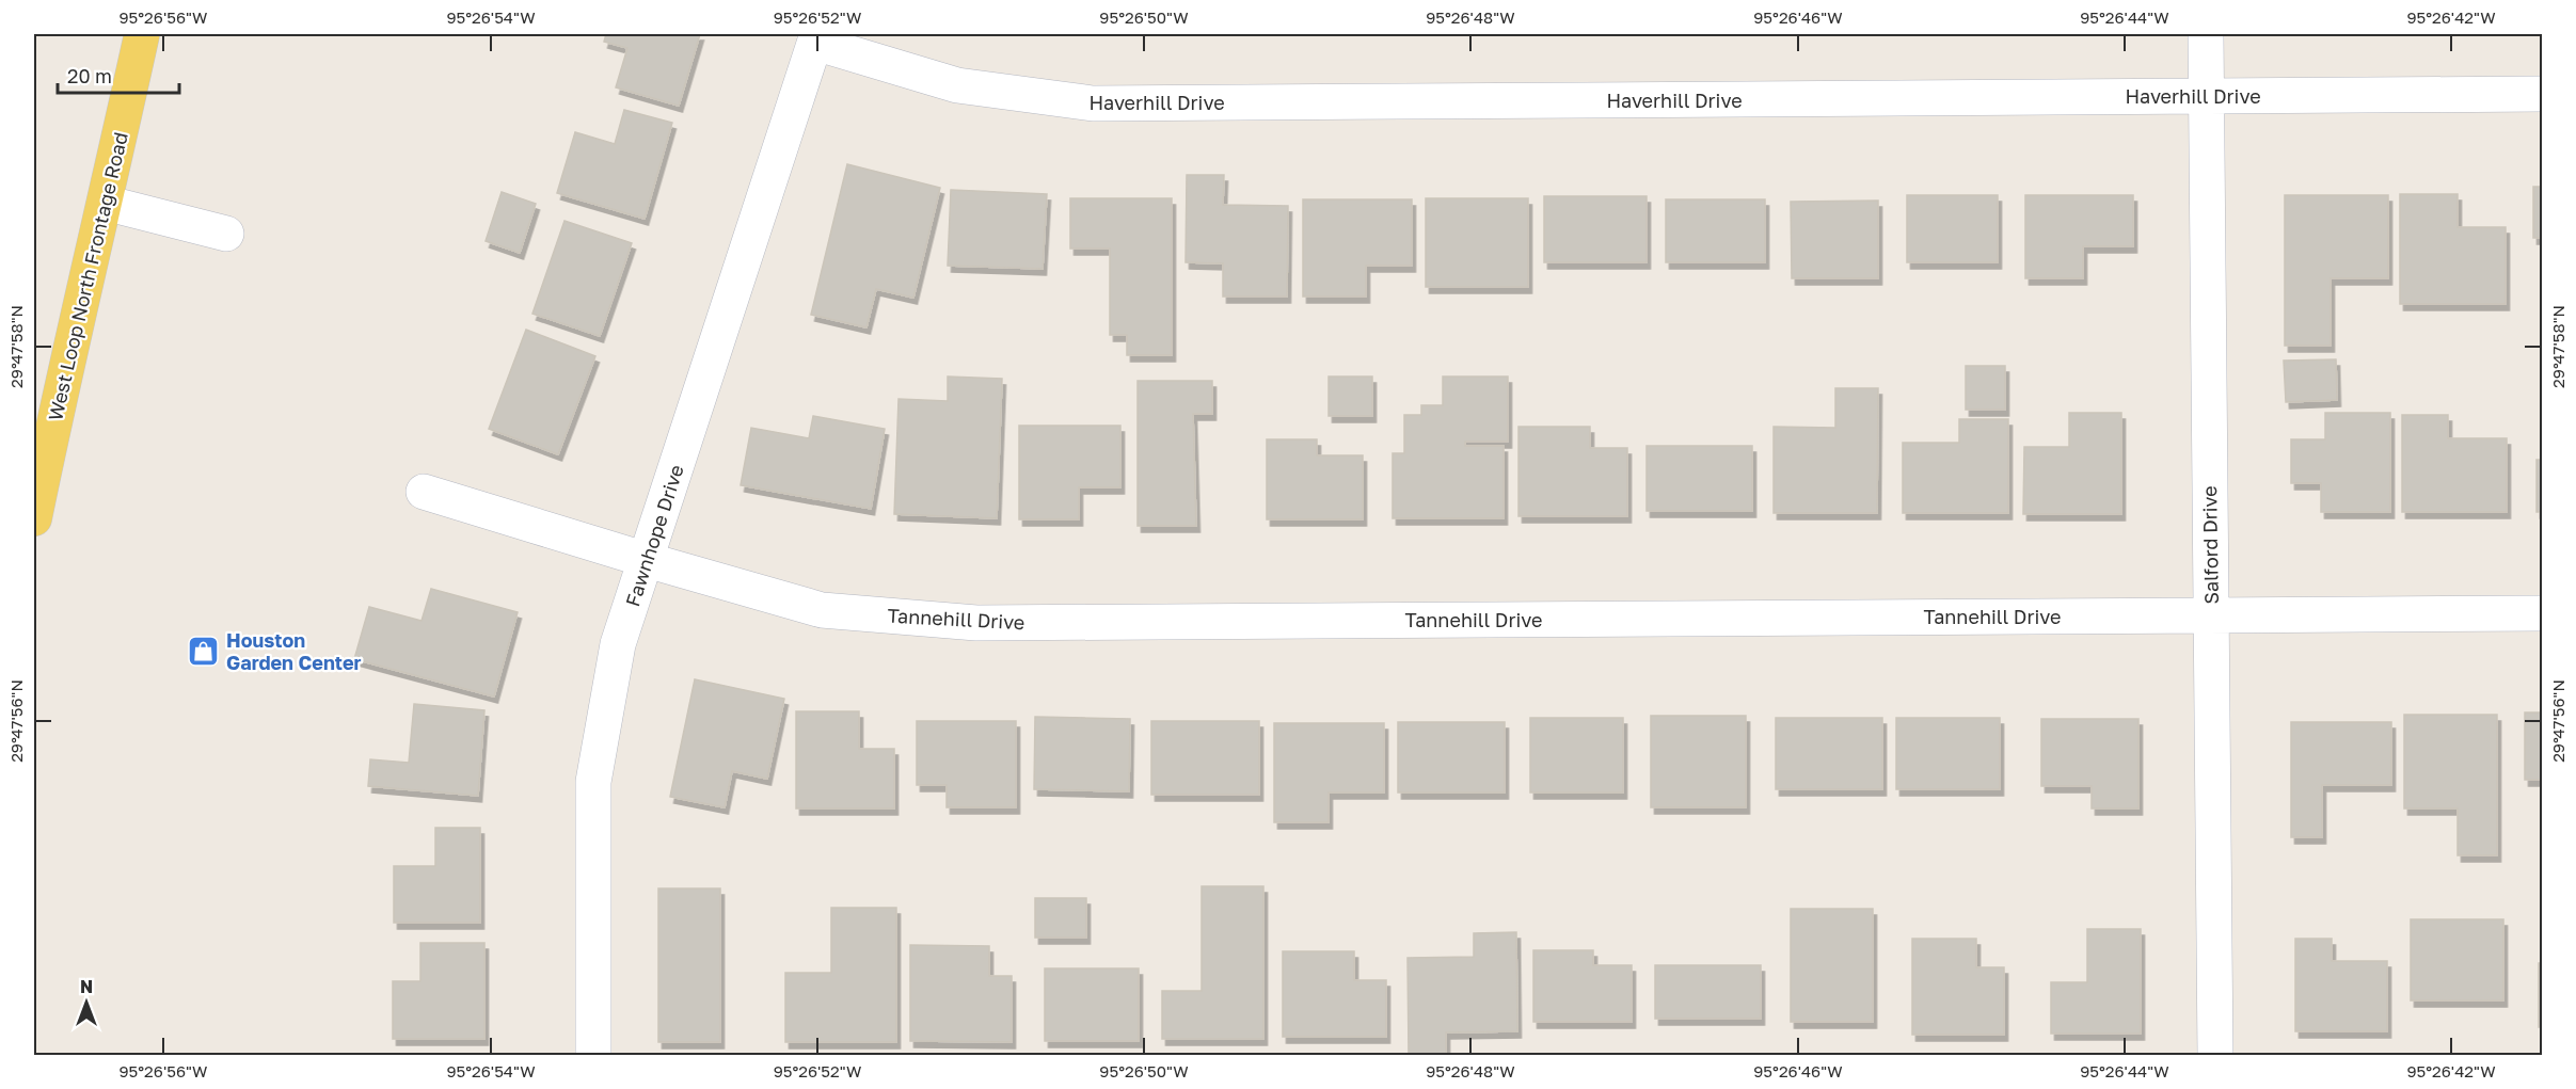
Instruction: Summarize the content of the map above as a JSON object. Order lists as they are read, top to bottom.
{
  "streets": {
    "main road": ["West Loop North Frontage Road"],
    "street": [
      "Haverhill Drive",
      "Fawnhope Drive",
      "Salford Drive",
      "Tannehill Drive"
    ]
  },
  "crossings": [
    ["Haverhill Drive", "Fawnhope Drive"],
    ["Haverhill Drive", "Salford Drive"],
    ["Fawnhope Drive", "Tannehill Drive"],
    ["Salford Drive", "Tannehill Drive"]
  ],
  "places": {
    "shop": ["Houston Garden Center"]
  },
  "scale_bar": "20 m",
  "north": "top",
  "coordinates": [
    "95°26'56\"W",
    "95°26'54\"W",
    "95°26'52\"W",
    "95°26'50\"W",
    "95°26'48\"W",
    "95°26'46\"W",
    "95°26'44\"W",
    "95°26'42\"W",
    "29°47'58\"N",
    "29°47'56\"N"
  ]
}
